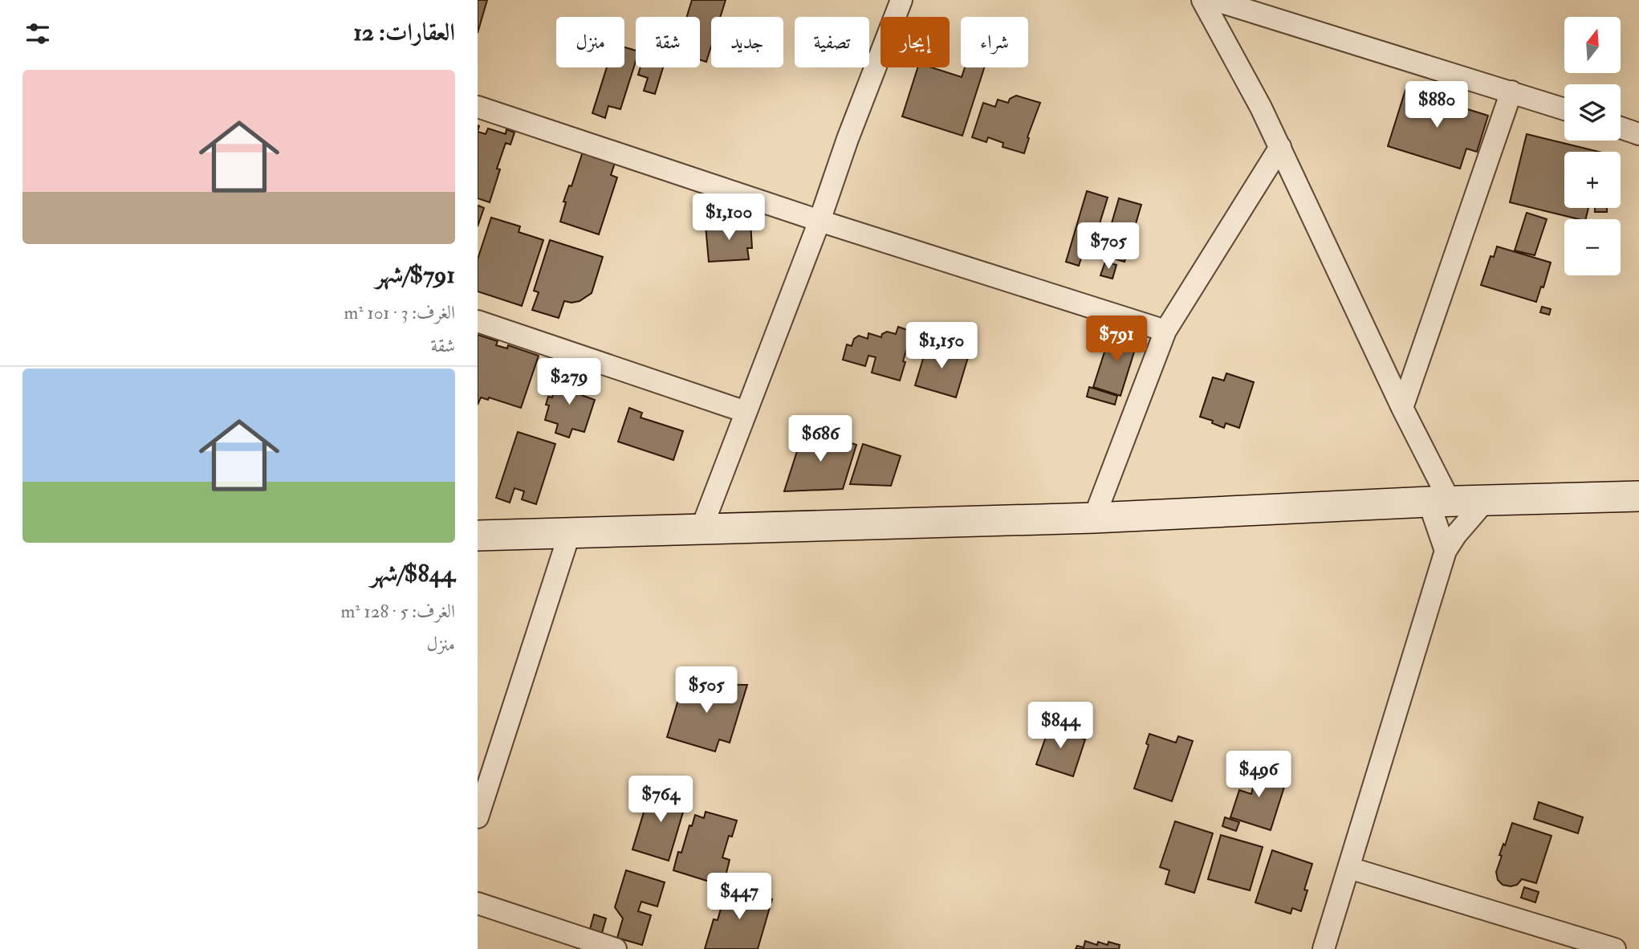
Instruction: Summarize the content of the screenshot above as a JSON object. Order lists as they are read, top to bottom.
{
  "north": "top",
  "page": {
    "heading": "العقارات: 12",
    "map_buttons": ["+", "−"],
    "chip": [
      "شراء",
      "إيجار",
      "تصفية",
      "جديد",
      "شقة",
      "منزل"
    ],
    "list": [
      {
        "name": "$791/شهر",
        "note": "الغرف: 3 · 101 m² · شقة"
      },
      {
        "name": "$844/شهر",
        "note": "الغرف: 5 · 128 m² · منزل"
      }
    ],
    "price": [
      "$880",
      "$1,100",
      "$705",
      "$791",
      "$1,150",
      "$279",
      "$686",
      "$505",
      "$844",
      "$496",
      "$764",
      "$447"
    ]
  }
}
